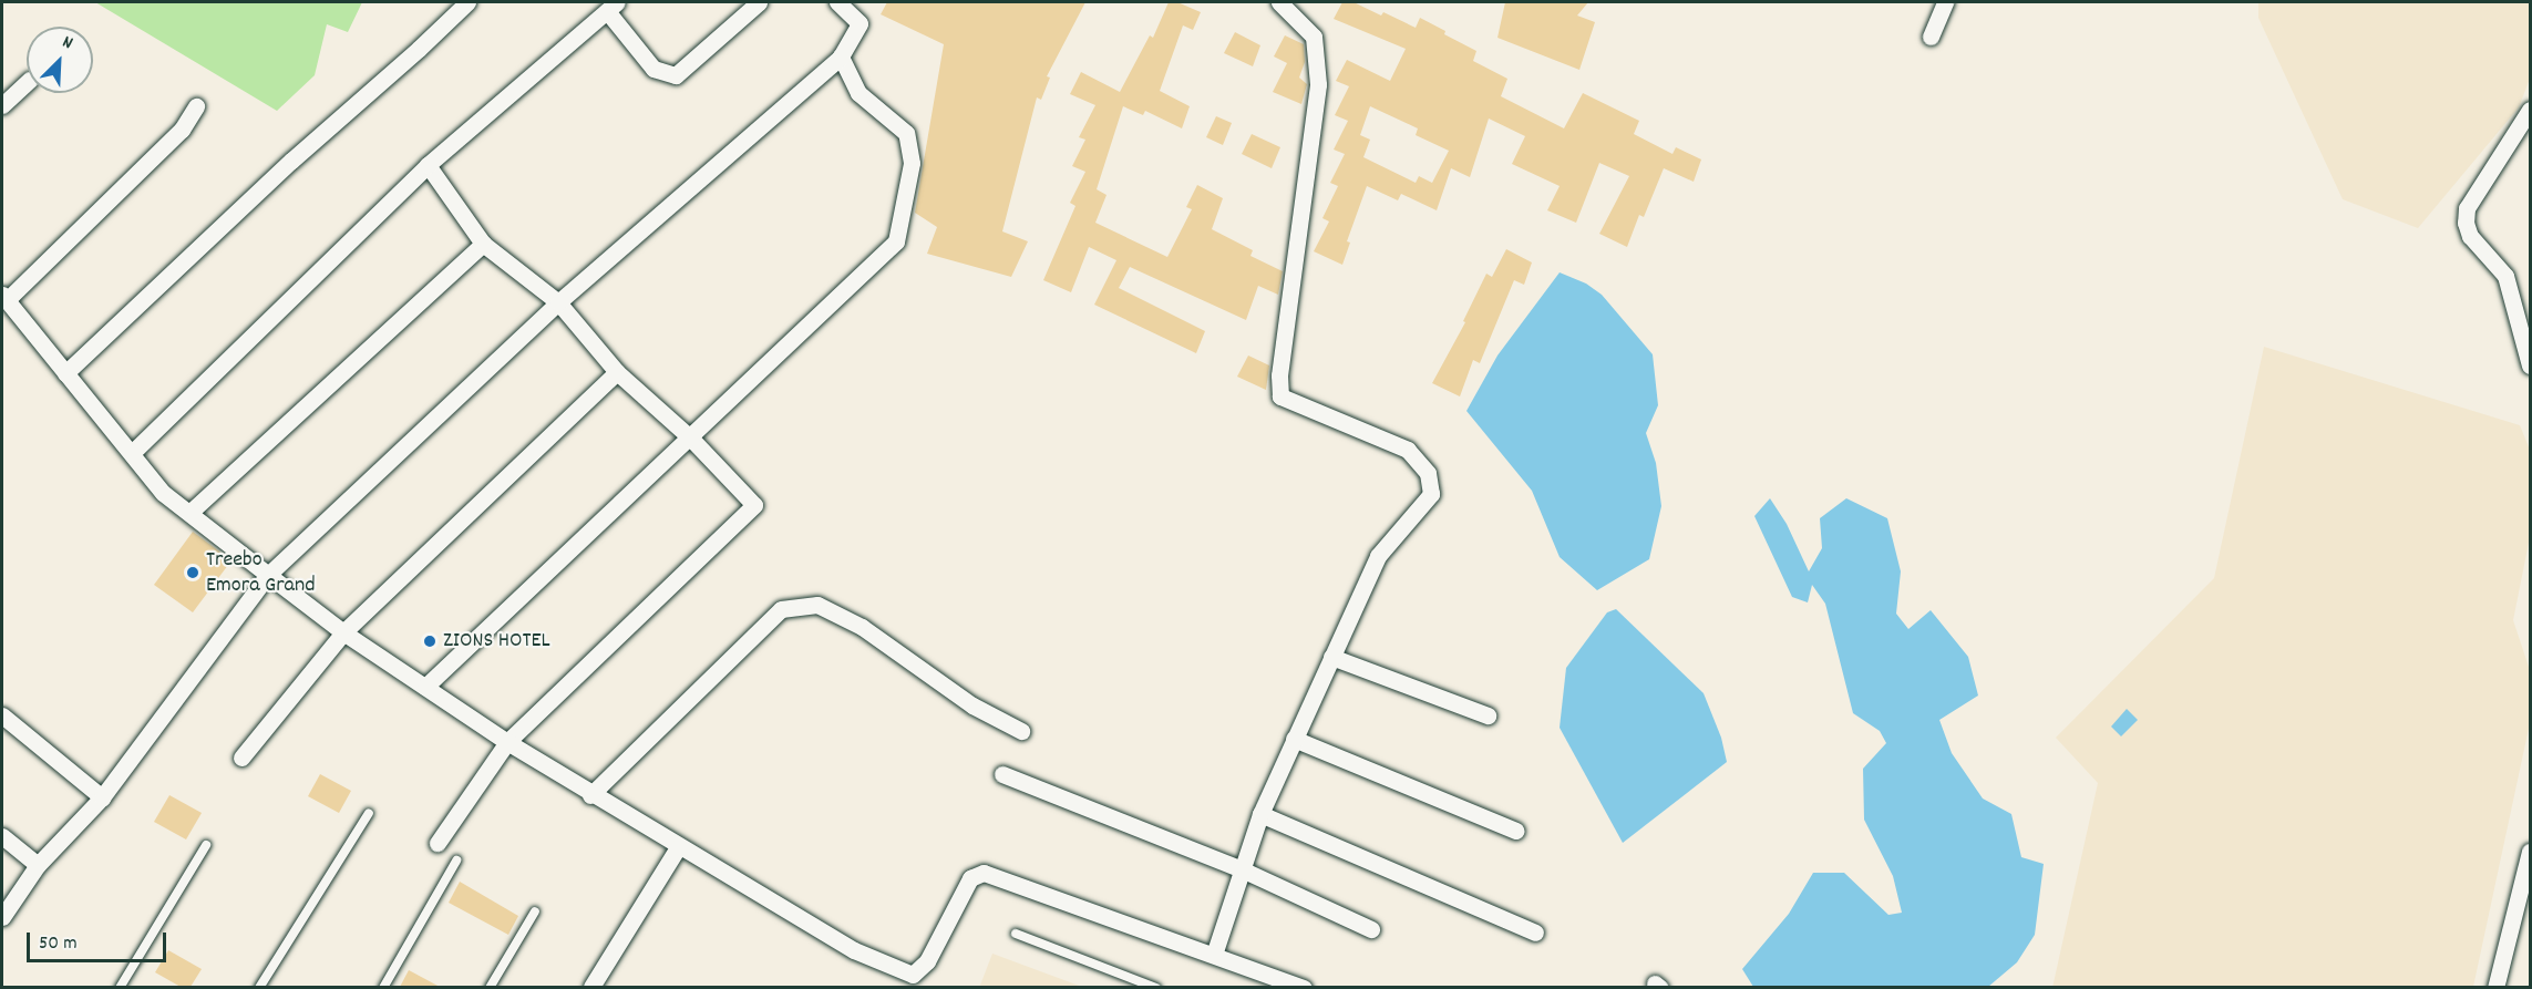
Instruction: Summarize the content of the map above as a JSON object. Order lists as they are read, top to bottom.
{
  "places": ["Treebo Emora Grand", "ZIONS HOTEL"],
  "scale_bar": "50 m",
  "north": "top right"
}
